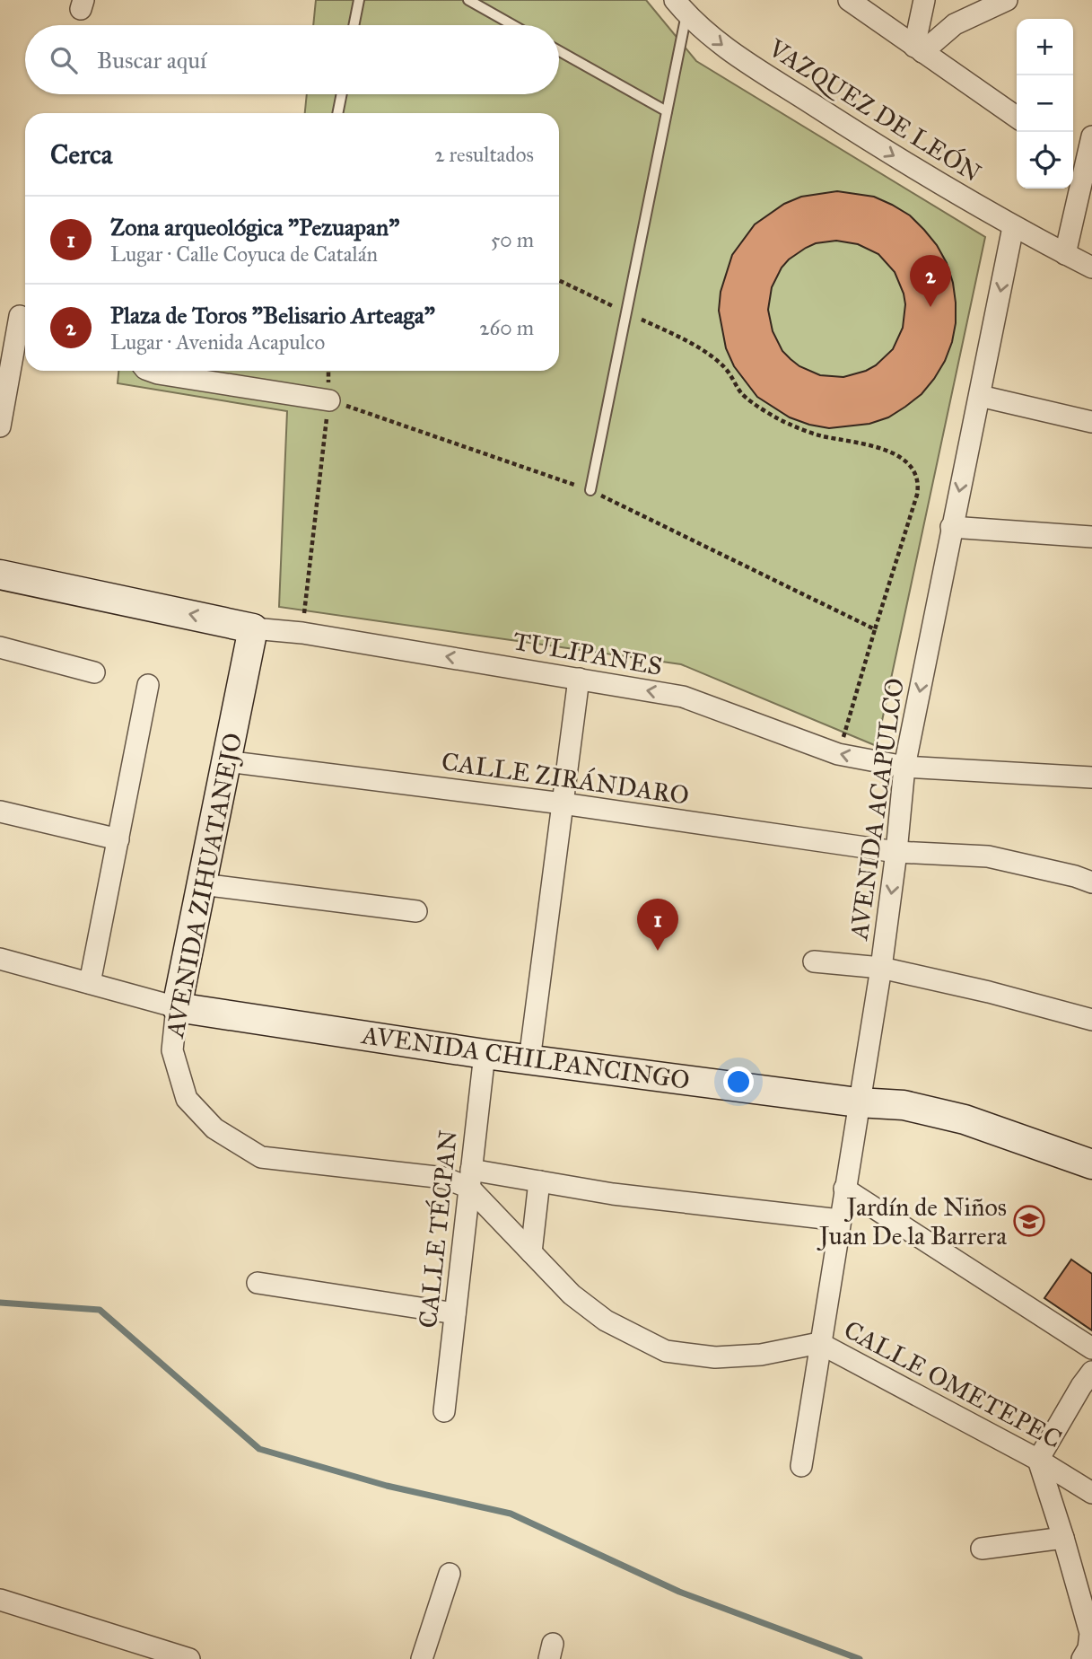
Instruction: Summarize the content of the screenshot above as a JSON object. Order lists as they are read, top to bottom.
{
  "streets": {
    "street": [
      "VAZQUEZ DE LEÓN",
      "TULIPANES",
      "CALLE ZIRÁNDARO",
      "AVENIDA ACAPULCO",
      "AVENIDA ZIHUATANEJO",
      "AVENIDA CHILPANCINGO",
      "CALLE TÉCPAN",
      "CALLE OMETEPEC"
    ]
  },
  "crossings": [
    ["VAZQUEZ DE LEÓN", "AVENIDA ACAPULCO"],
    ["TULIPANES", "AVENIDA ACAPULCO"],
    ["TULIPANES", "AVENIDA ZIHUATANEJO"],
    ["CALLE ZIRÁNDARO", "AVENIDA ACAPULCO"],
    ["CALLE ZIRÁNDARO", "AVENIDA ZIHUATANEJO"],
    ["AVENIDA ACAPULCO", "AVENIDA ZIHUATANEJO"],
    ["AVENIDA ACAPULCO", "AVENIDA CHILPANCINGO"],
    ["AVENIDA ACAPULCO", "CALLE OMETEPEC"],
    ["AVENIDA ZIHUATANEJO", "AVENIDA CHILPANCINGO"],
    ["AVENIDA ZIHUATANEJO", "CALLE TÉCPAN"],
    ["AVENIDA ZIHUATANEJO", "CALLE OMETEPEC"],
    ["AVENIDA CHILPANCINGO", "CALLE TÉCPAN"]
  ],
  "one_way": ["TULIPANES", "AVENIDA ACAPULCO"],
  "places": {
    "school or university": ["Jardín de Niños Juan De la Barrera"]
  },
  "page": {
    "map_buttons": ["+", "−"],
    "search": "Buscar aquí",
    "heading": ["Cerca", "2 resultados"],
    "list": [
      {
        "mark": "1",
        "name": "Zona arqueológica \"Pezuapan\"",
        "note": "Lugar · Calle Coyuca de Catalán",
        "value": "50 m"
      },
      {
        "mark": "2",
        "name": "Plaza de Toros \"Belisario Arteaga\"",
        "note": "Lugar · Avenida Acapulco",
        "value": "260 m"
      }
    ],
    "pins": ["2", "1"]
  }
}
